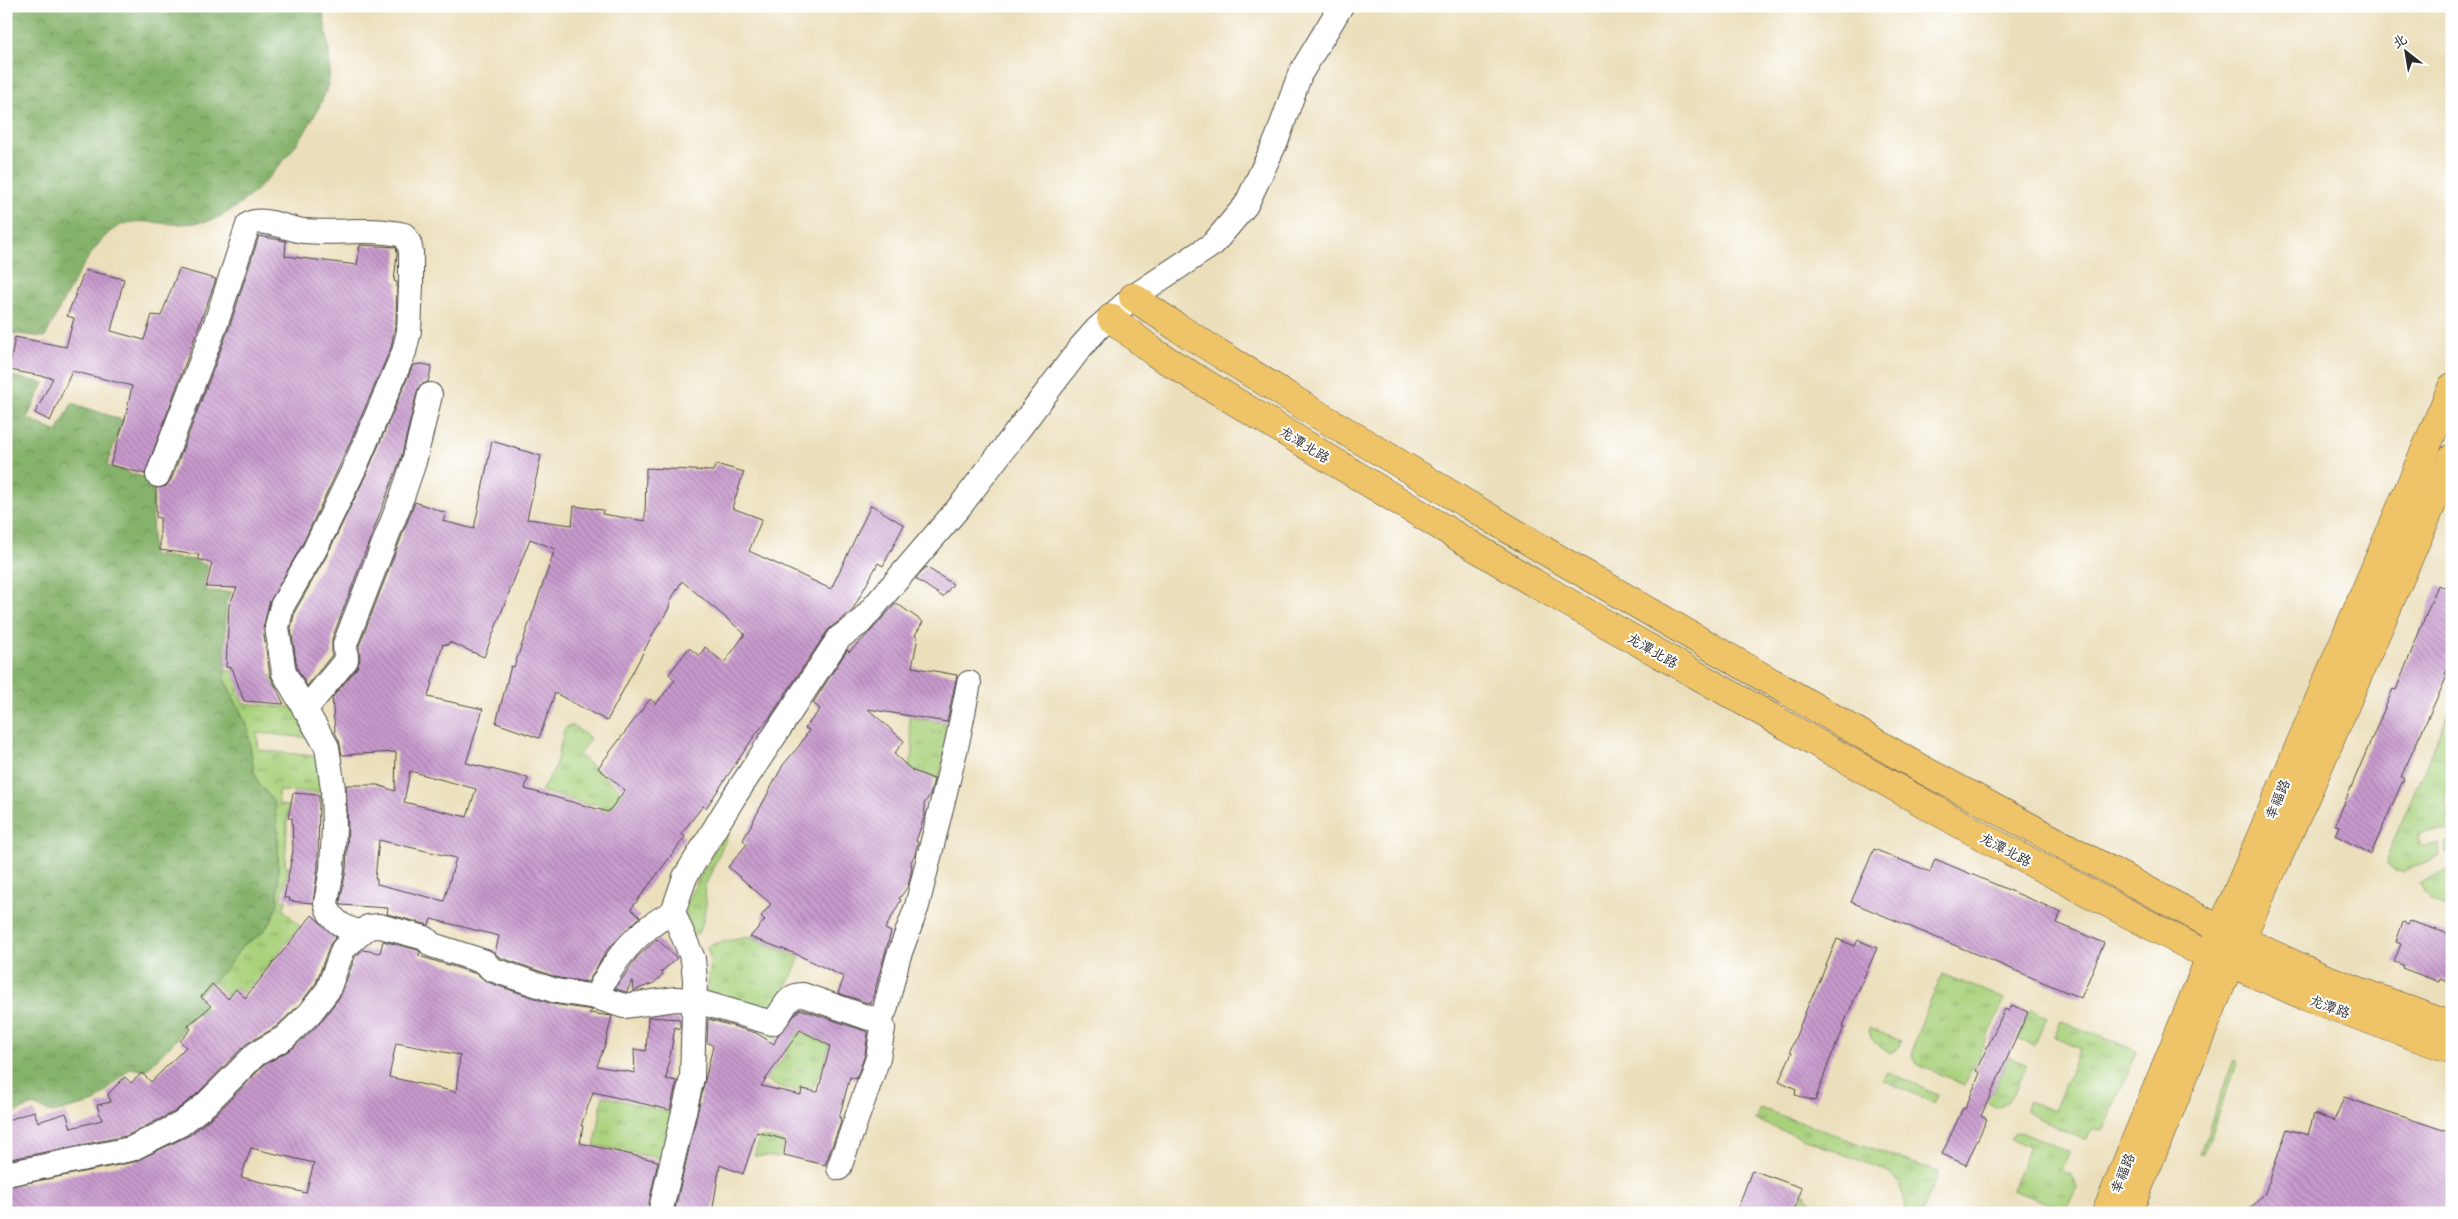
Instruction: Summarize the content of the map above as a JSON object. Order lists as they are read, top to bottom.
{
  "streets": {
    "main road": ["龙潭北路", "幸福路", "龙潭路"]
  },
  "crossings": [
    ["龙潭北路", "幸福路"],
    ["龙潭北路", "龙潭路"],
    ["幸福路", "龙潭路"]
  ],
  "north": "top left"
}
